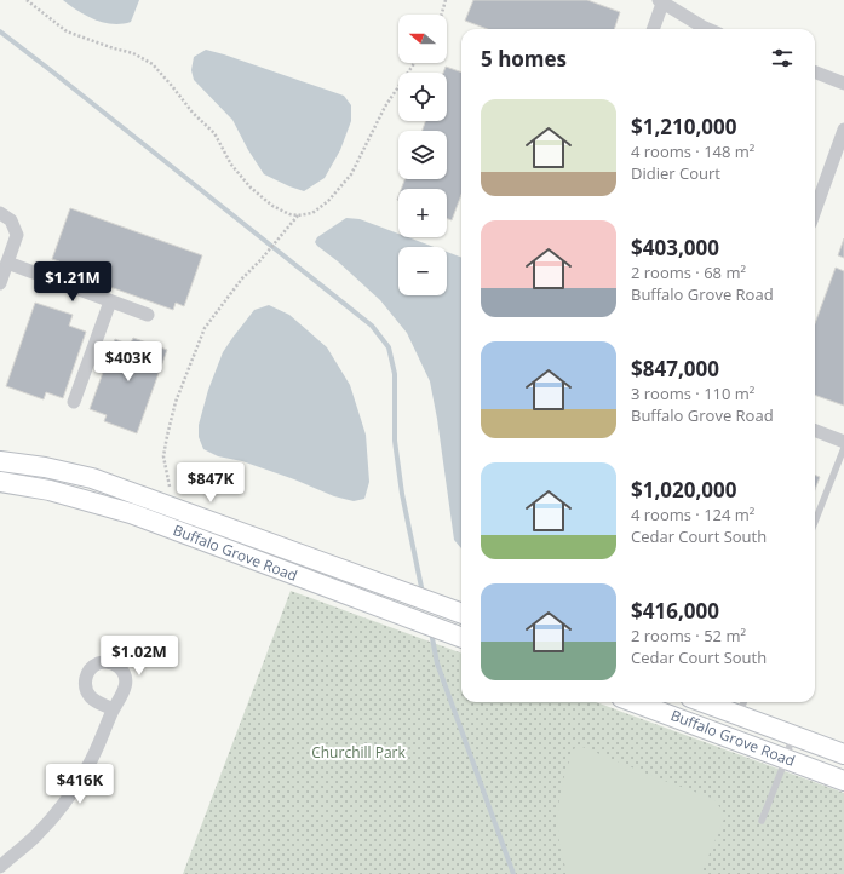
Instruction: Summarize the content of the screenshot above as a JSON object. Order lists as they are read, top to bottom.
{
  "streets": {
    "main road": ["Buffalo Grove Road"]
  },
  "parks": ["Churchill Park"],
  "north": "left",
  "page": {
    "map_buttons": ["+", "−"],
    "heading": "5 homes",
    "list": [
      {
        "name": "$1,210,000",
        "note": "4 rooms · 148 m² · Didier Court"
      },
      {
        "name": "$403,000",
        "note": "2 rooms · 68 m² · Buffalo Grove Road"
      },
      {
        "name": "$847,000",
        "note": "3 rooms · 110 m² · Buffalo Grove Road"
      },
      {
        "name": "$1,020,000",
        "note": "4 rooms · 124 m² · Cedar Court South"
      },
      {
        "name": "$416,000",
        "note": "2 rooms · 52 m² · Cedar Court South"
      }
    ],
    "price": [
      "$1.21M",
      "$403K",
      "$847K",
      "$1.02M",
      "$416K"
    ]
  }
}
